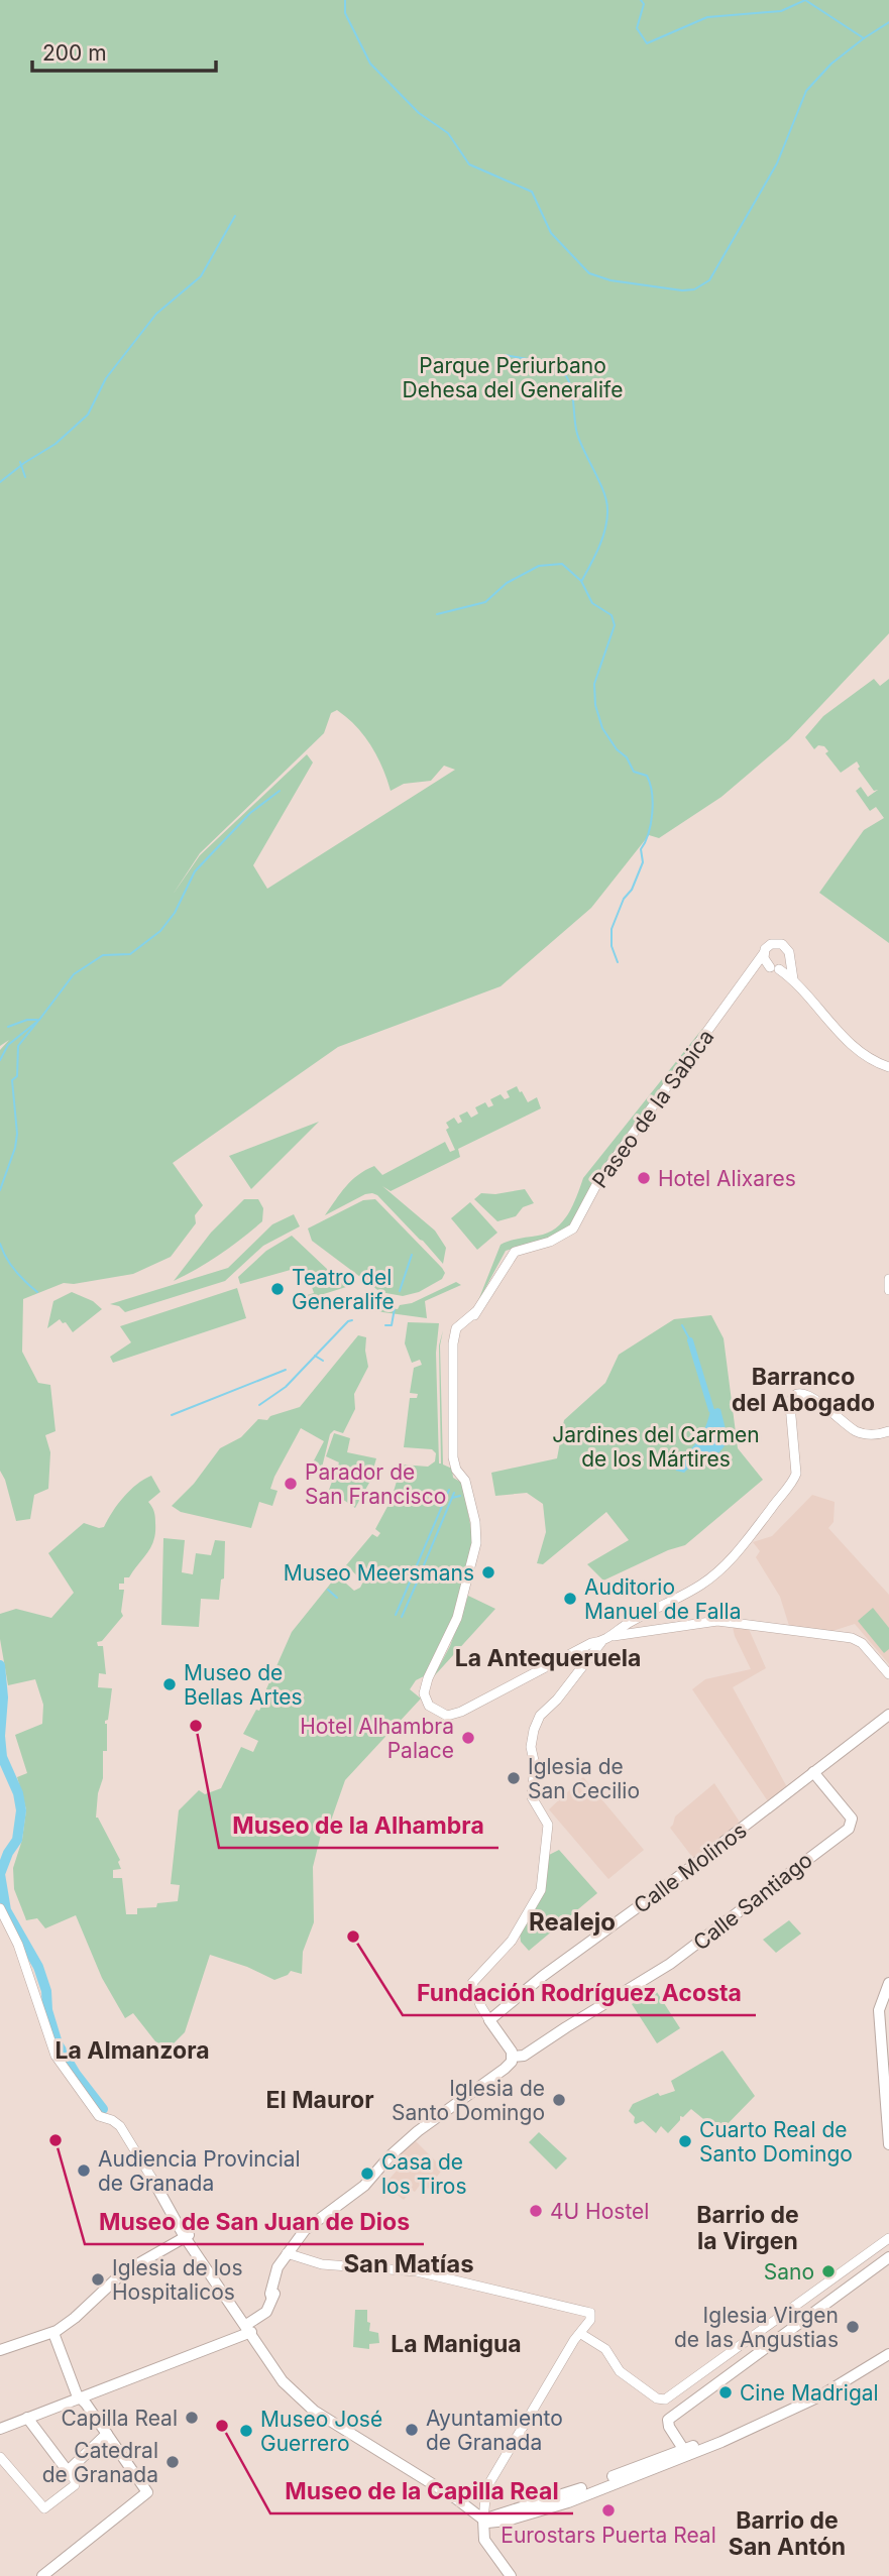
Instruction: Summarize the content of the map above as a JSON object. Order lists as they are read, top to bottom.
{
  "streets": {
    "main road": ["Calle Molinos", "Calle Santiago"],
    "street": ["Paseo de la Sabica"]
  },
  "crossings": [
    ["Calle Molinos", "Calle Santiago"]
  ],
  "districts": [
    "Barranco del Abogado",
    "La Antequeruela",
    "Realejo",
    "La Almanzora",
    "El Mauror",
    "Barrio de la Virgen",
    "San Matías",
    "La Manigua",
    "Barrio de San Antón"
  ],
  "parks": ["Parque Periurbano Dehesa del Generalife", "Jardines del Carmen de los Mártires"],
  "places": [
    "Hotel Alixares",
    "Teatro del Generalife",
    "Parador de San Francisco",
    "Museo Meersmans",
    "Auditorio Manuel de Falla",
    "Museo de Bellas Artes",
    "Museo de la Alhambra",
    "Hotel Alhambra Palace",
    "Iglesia de San Cecilio",
    "Fundación Rodríguez Acosta",
    "Iglesia de Santo Domingo",
    "Museo de San Juan de Dios",
    "Cuarto Real de Santo Domingo",
    "Audiencia Provincial de Granada",
    "Casa de los Tiros",
    "4U Hostel",
    "Sano",
    "Iglesia de los Hospitalicos",
    "Iglesia Virgen de las Angustias",
    "Cine Madrigal",
    "Capilla Real",
    "Museo de la Capilla Real",
    "Ayuntamiento de Granada",
    "Museo José Guerrero",
    "Catedral de Granada",
    "Eurostars Puerta Real"
  ],
  "scale_bar": "200 m"
}
